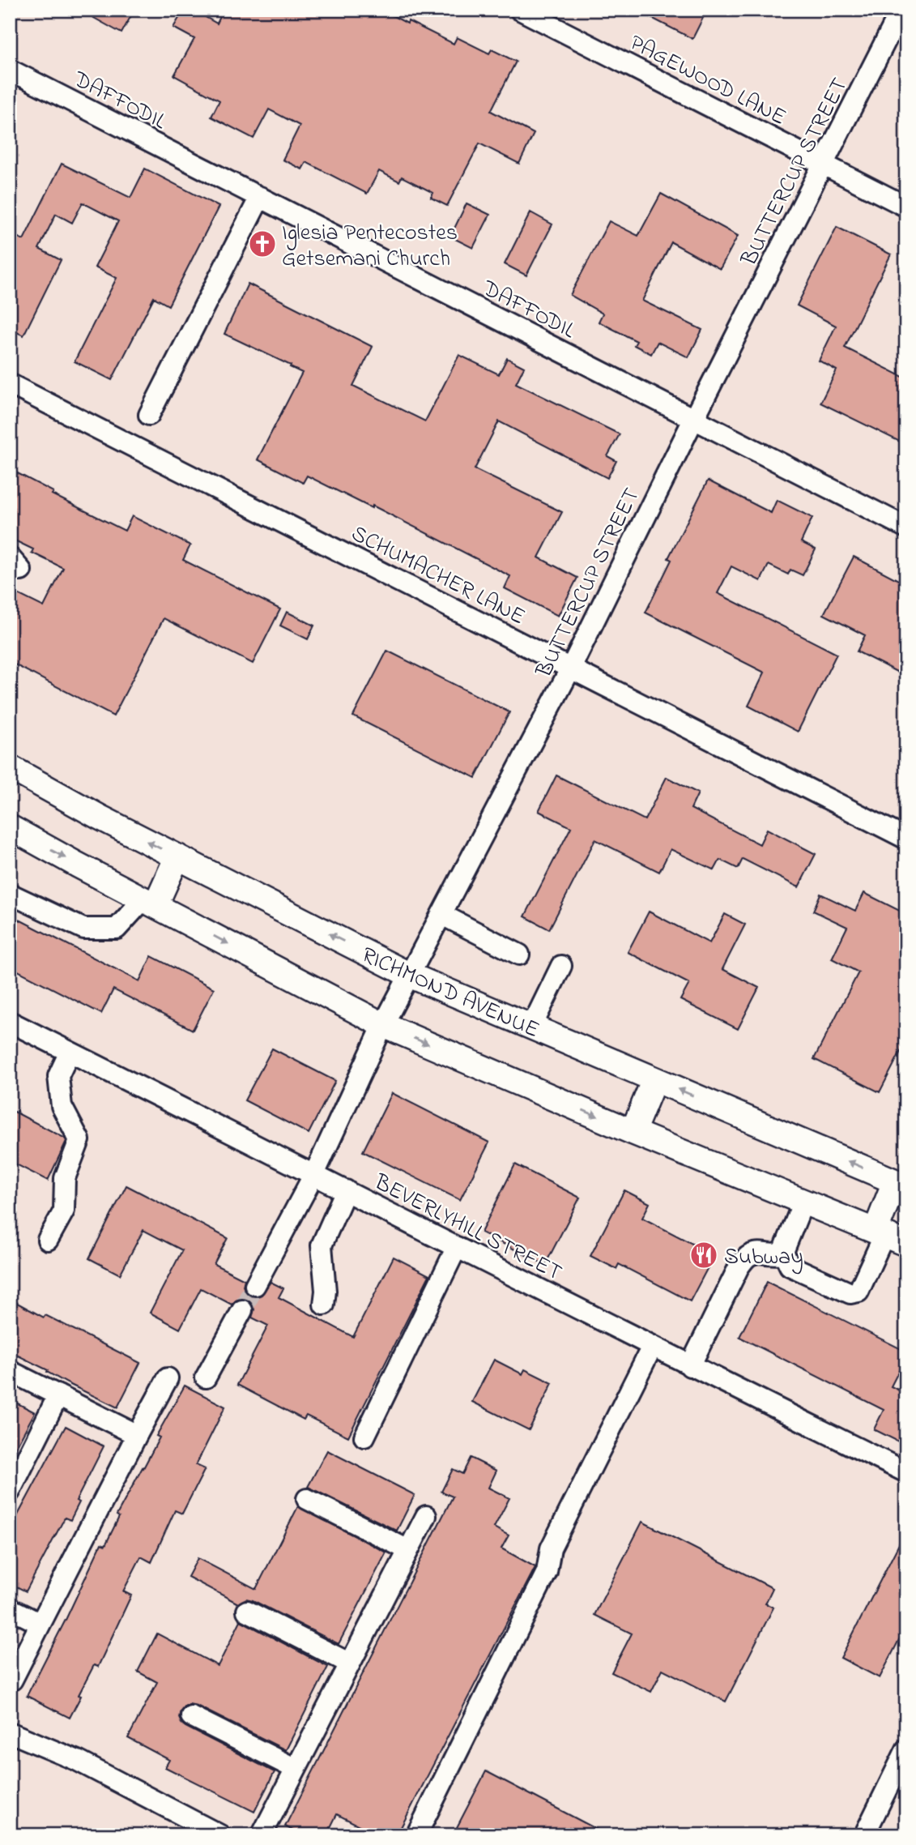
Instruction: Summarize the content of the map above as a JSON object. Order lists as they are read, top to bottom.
{
  "streets": {
    "main road": ["RICHMOND AVENUE"],
    "street": [
      "PAGEWOOD LANE",
      "DAFFODIL",
      "BUTTERCUP STREET",
      "SCHUMACHER LANE",
      "BEVERLYHILL STREET"
    ]
  },
  "crossings": [
    ["PAGEWOOD LANE", "BUTTERCUP STREET"],
    ["DAFFODIL", "BUTTERCUP STREET"],
    ["BUTTERCUP STREET", "SCHUMACHER LANE"],
    ["BUTTERCUP STREET", "RICHMOND AVENUE"],
    ["BUTTERCUP STREET", "BEVERLYHILL STREET"]
  ],
  "places": {
    "church": ["Iglesia Pentecostes Getsemani Church"],
    "restaurant": ["Subway"]
  }
}
